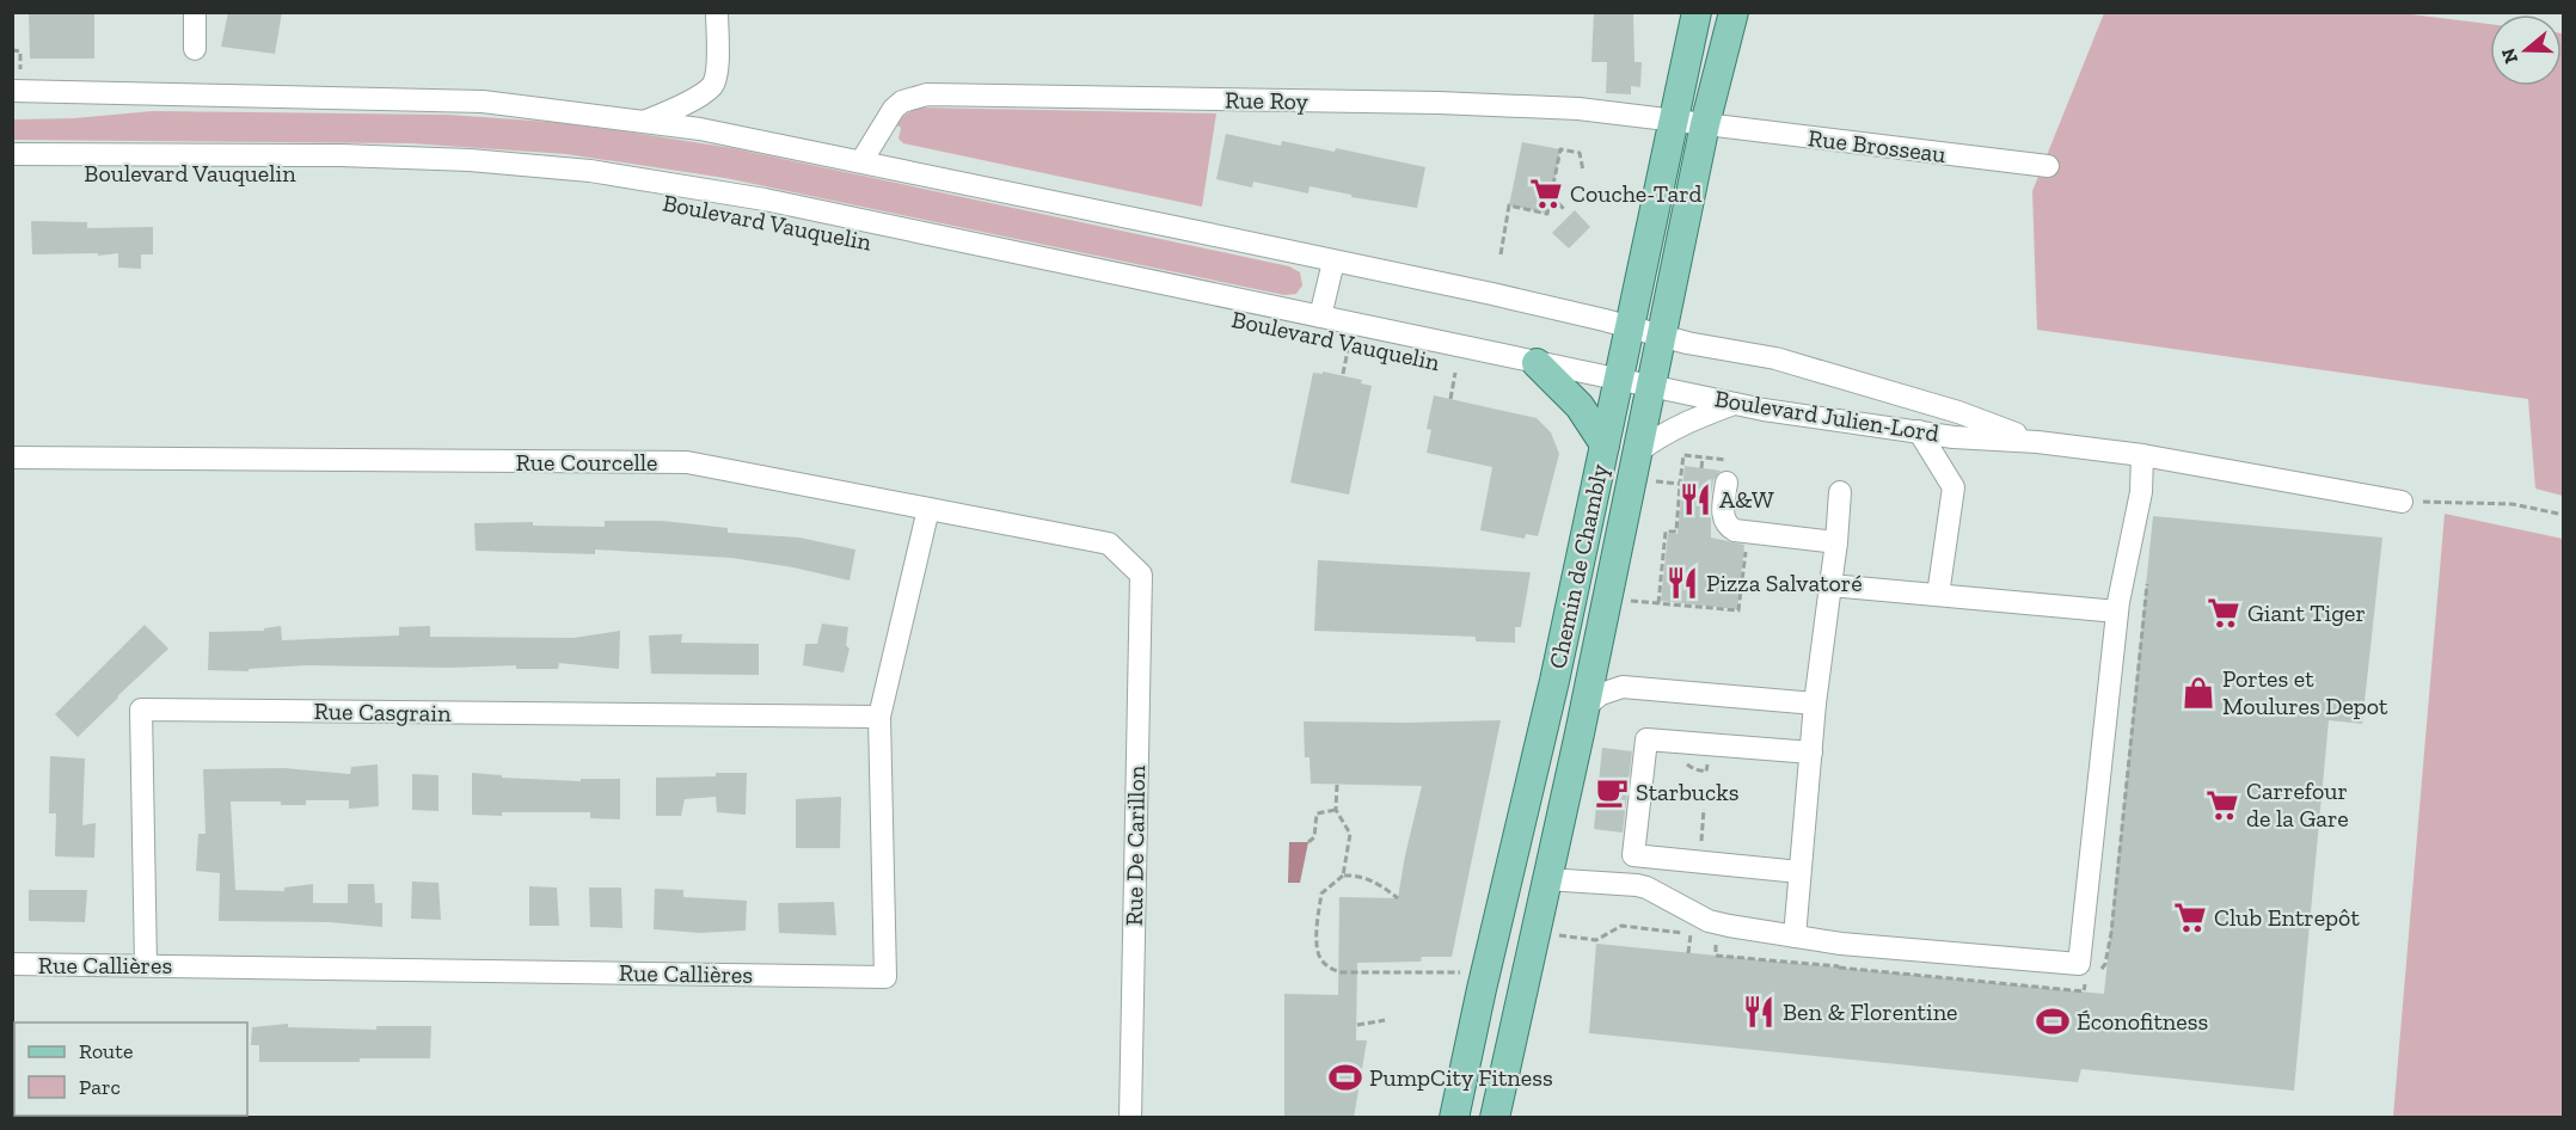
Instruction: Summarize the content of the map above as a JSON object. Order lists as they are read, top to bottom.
{
  "streets": {
    "main road": ["Chemin de Chambly"],
    "street": [
      "Rue Roy",
      "Rue Brosseau",
      "Boulevard Vauquelin",
      "Boulevard Julien-Lord",
      "Rue Courcelle",
      "Rue Casgrain",
      "Rue De Carillon",
      "Rue Callières"
    ]
  },
  "crossings": [
    ["Rue Roy", "Rue Brosseau"],
    ["Rue Roy", "Chemin de Chambly"],
    ["Rue Brosseau", "Chemin de Chambly"],
    ["Boulevard Vauquelin", "Boulevard Julien-Lord"],
    ["Boulevard Vauquelin", "Chemin de Chambly"],
    ["Boulevard Julien-Lord", "Chemin de Chambly"],
    ["Rue Courcelle", "Rue De Carillon"],
    ["Rue Courcelle", "Rue Callières"],
    ["Rue Casgrain", "Rue Callières"]
  ],
  "places": {
    "supermarket": [
      "Couche-Tard",
      "Giant Tiger",
      "Carrefour de la Gare",
      "Club Entrepôt"
    ],
    "restaurant": ["A&W", "Pizza Salvatoré", "Ben & Florentine"],
    "shop": ["Portes et Moulures Depot"],
    "cafe": ["Starbucks"],
    "sports": ["Éconofitness", "PumpCity Fitness"]
  },
  "legend": ["Route", "Parc"],
  "north": "left"
}
